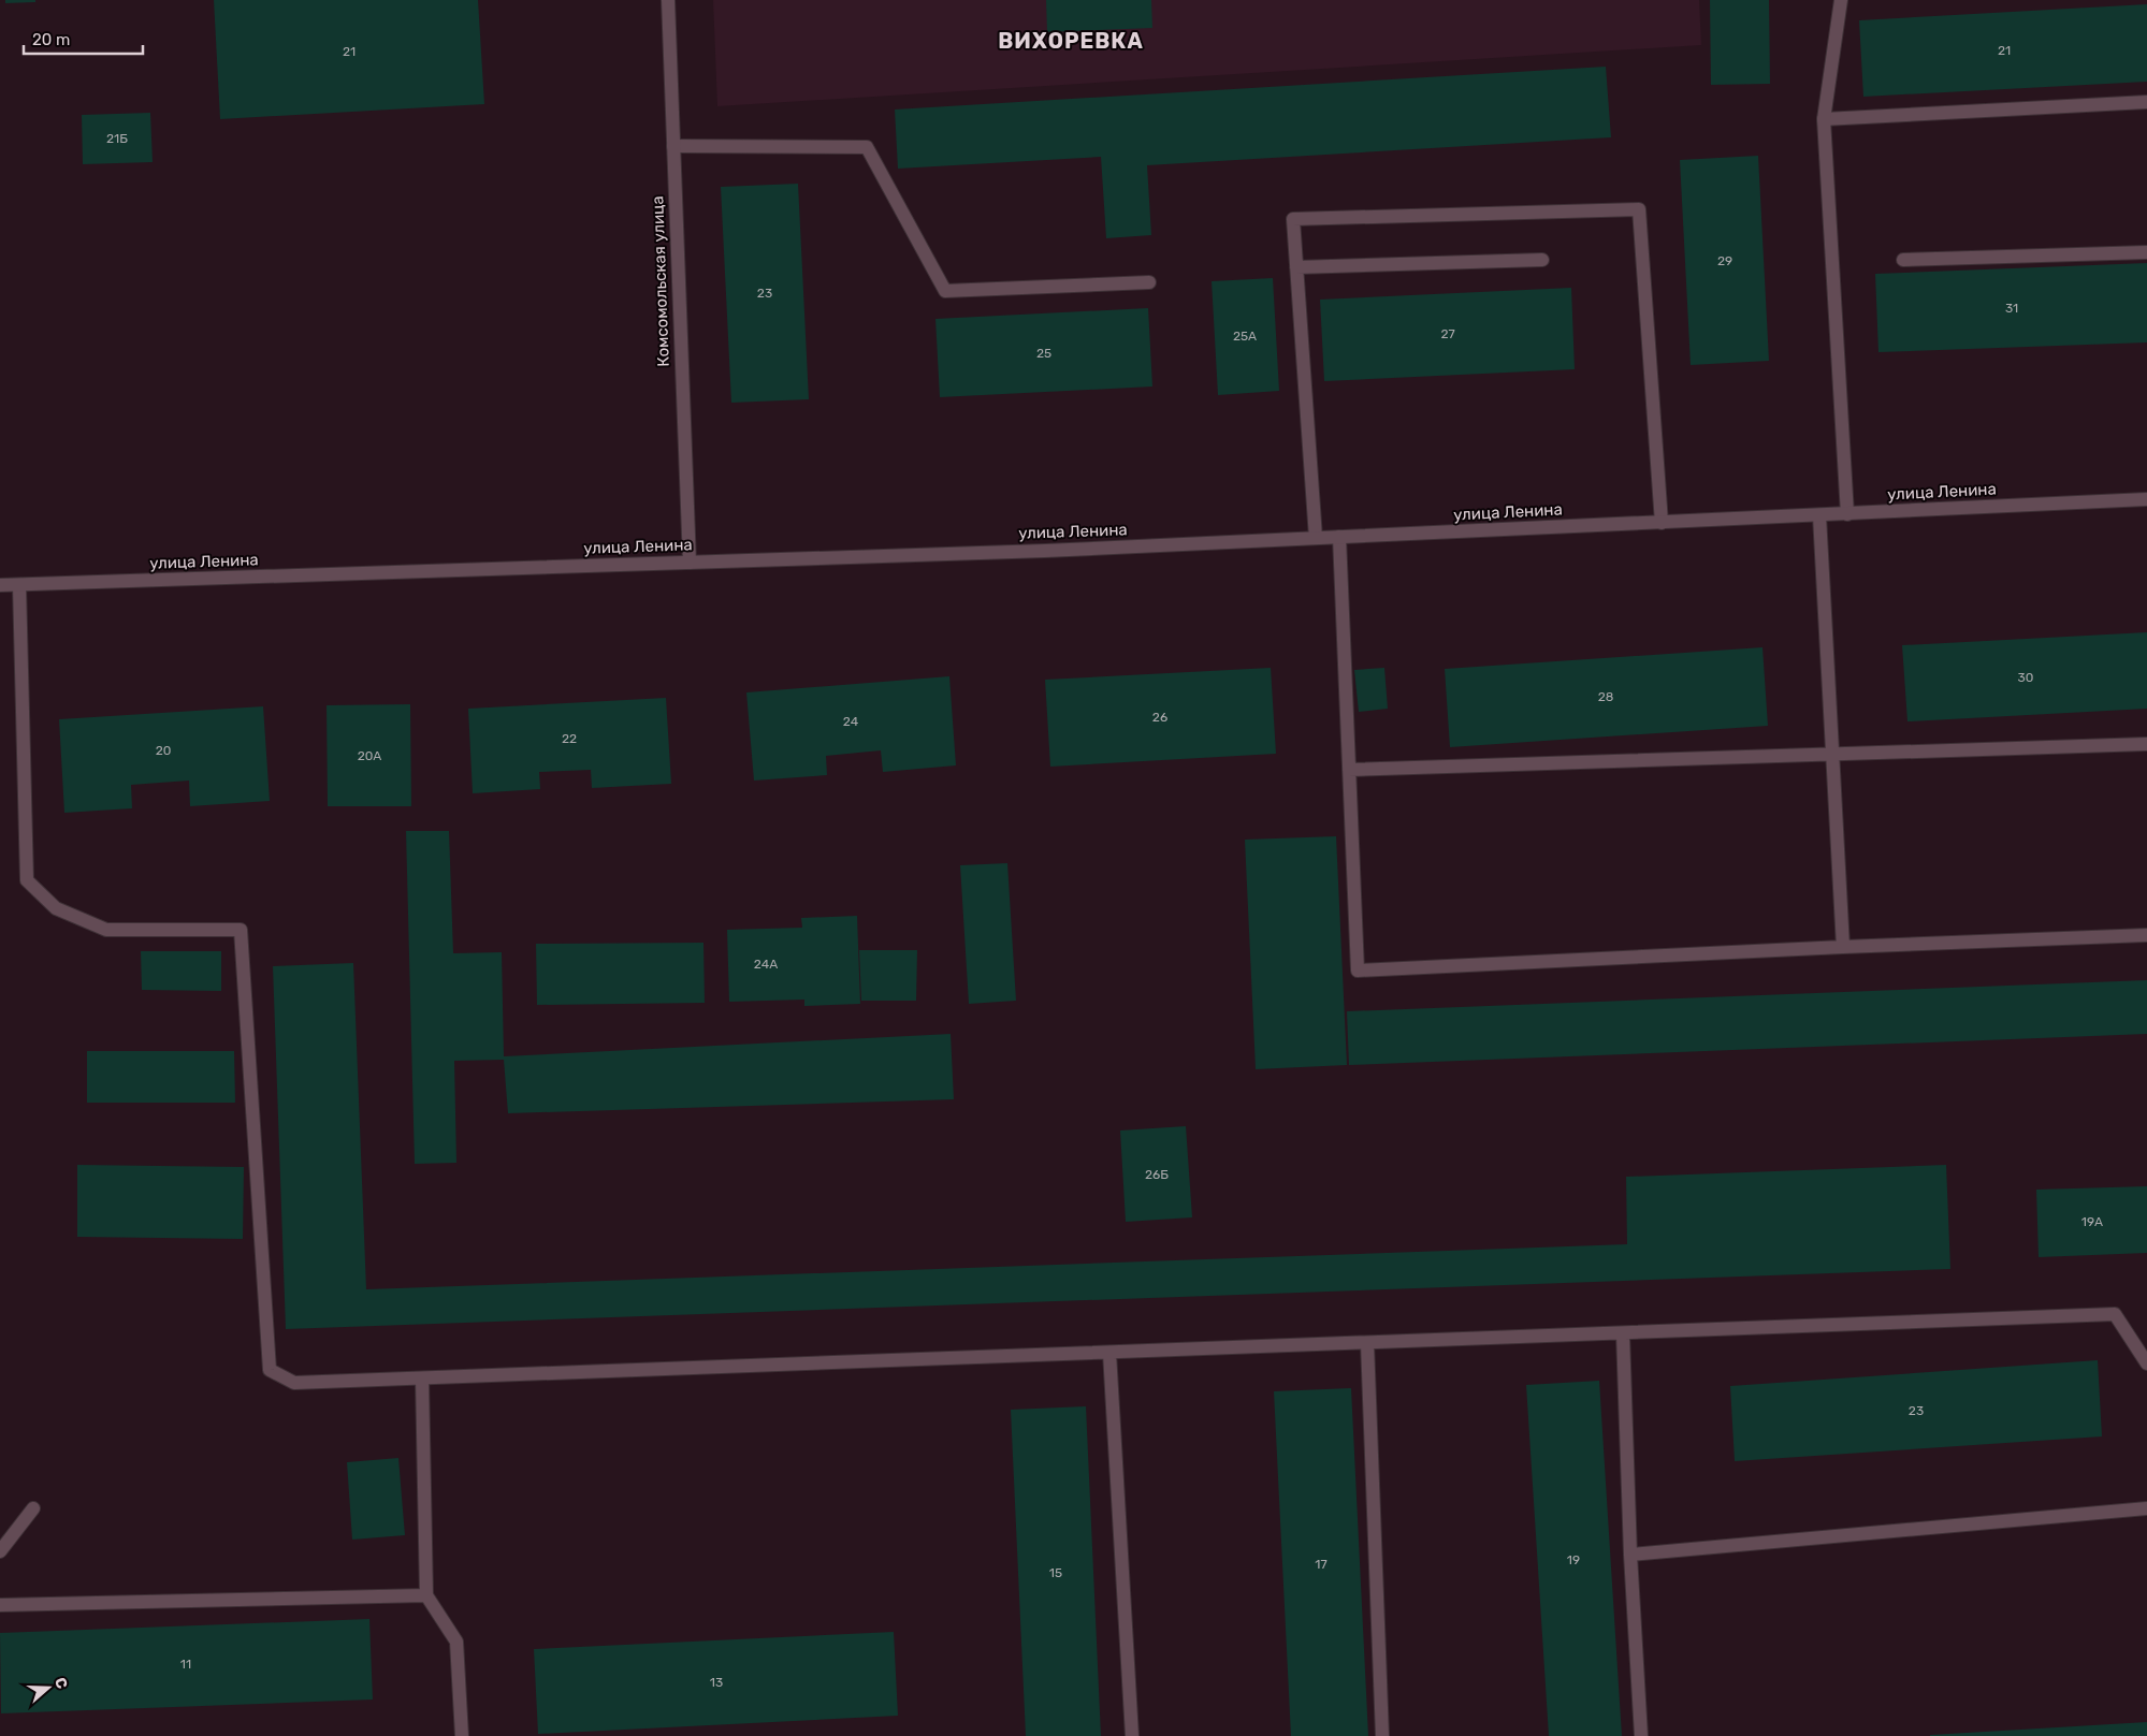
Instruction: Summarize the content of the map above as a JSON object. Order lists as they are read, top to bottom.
{
  "streets": {
    "street": ["Комсомольская улица", "улица Ленина"]
  },
  "crossings": [
    ["Комсомольская улица", "улица Ленина"]
  ],
  "districts": ["ВИХОРЕВКА"],
  "house_numbers": [
    "21",
    "21",
    "21Б",
    "29",
    "23",
    "31",
    "27",
    "25А",
    "25",
    "30",
    "28",
    "26",
    "24",
    "22",
    "20",
    "20А",
    "24А",
    "26Б",
    "19А",
    "23",
    "19",
    "17",
    "15",
    "11",
    "13"
  ],
  "scale_bar": "20 m",
  "north": "right"
}
